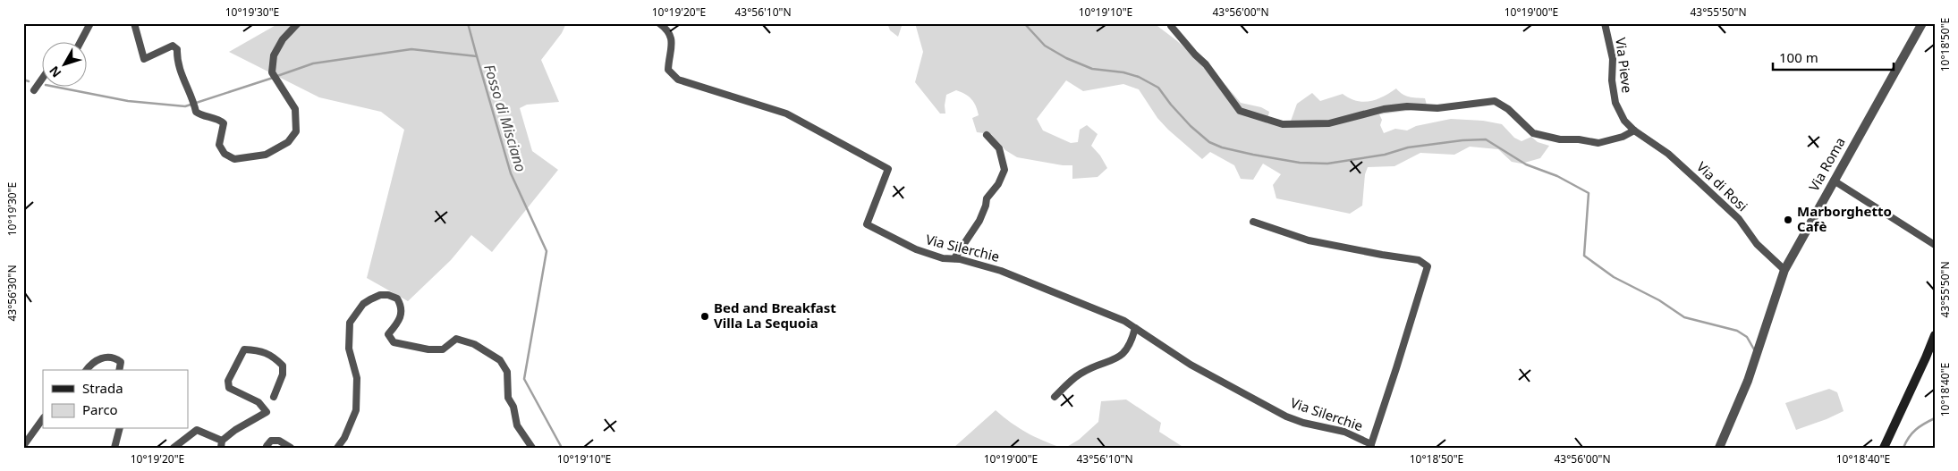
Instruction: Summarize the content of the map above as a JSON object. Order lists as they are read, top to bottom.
{
  "streets": {
    "street": [
      "Via Pieve",
      "Via Roma",
      "Via di Rosi",
      "Via Silerchie"
    ]
  },
  "crossings": [
    ["Via Pieve", "Via di Rosi"],
    ["Via Roma", "Via di Rosi"]
  ],
  "water": ["Fosso di Misciano"],
  "places": ["Marborghetto Cafè", "Bed and Breakfast Villa La Sequoia"],
  "legend": ["Strada", "Parco"],
  "scale_bar": "100 m",
  "north": "bottom left",
  "coordinates": [
    "10°19'30\"E",
    "10°19'20\"E",
    "43°56'10\"N",
    "10°19'10\"E",
    "43°56'00\"N",
    "10°19'00\"E",
    "43°55'50\"N",
    "10°18'50\"E",
    "43°56'30\"N",
    "10°18'40\"E"
  ]
}
